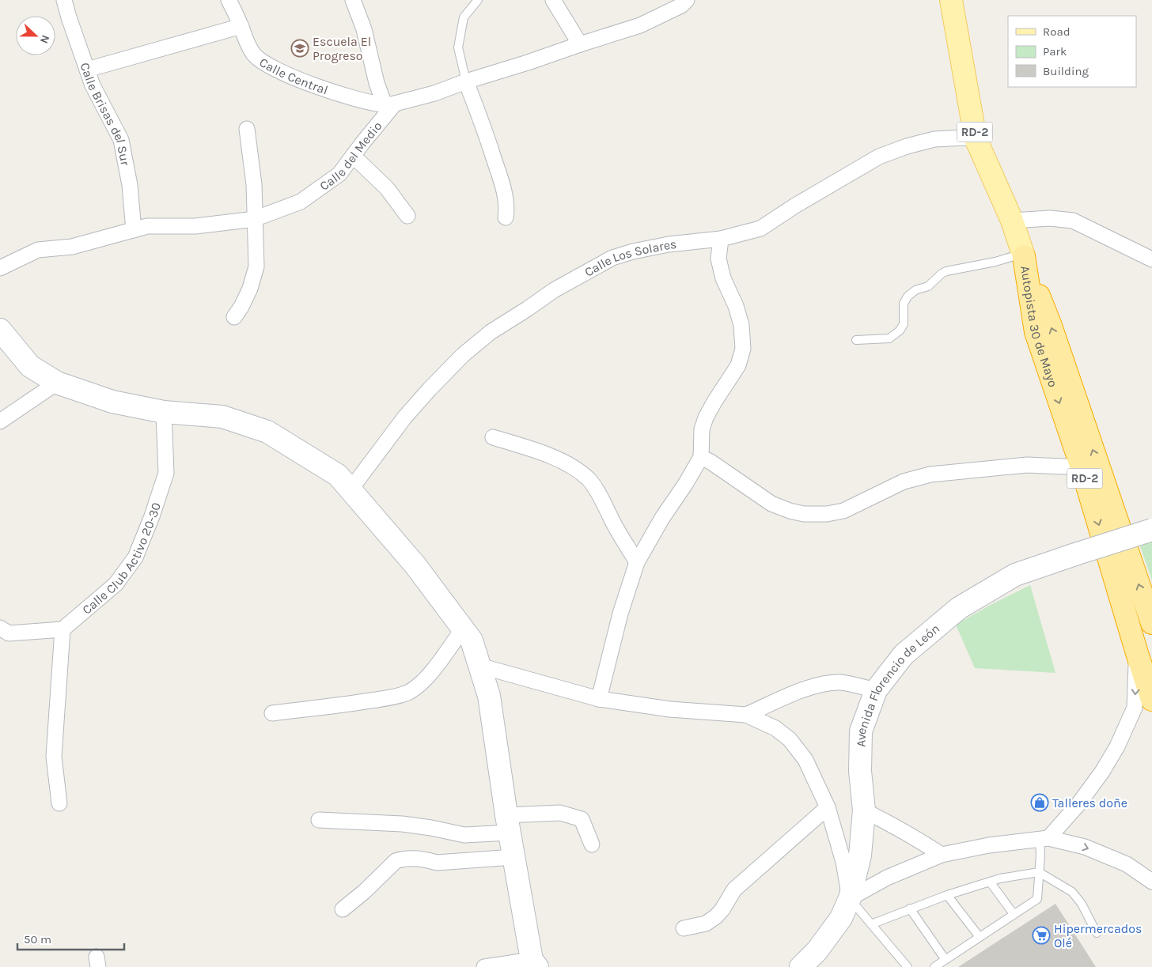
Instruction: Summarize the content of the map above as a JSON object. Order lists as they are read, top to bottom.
{
  "streets": {
    "highway": ["RD-2", "Autopista 30 de Mayo"],
    "main road": ["Avenida Florencio de León"],
    "street": [
      "Calle Central",
      "Calle Brisas del Sur",
      "Calle del Medio",
      "Calle Los Solares",
      "Calle Club Activo 20-30"
    ]
  },
  "crossings": [
    ["Calle Central", "Calle del Medio"],
    ["Calle Brisas del Sur", "Calle del Medio"],
    ["RD-2", "Calle Los Solares"],
    ["RD-2", "Autopista 30 de Mayo"]
  ],
  "places": {
    "school or university": ["Escuela El Progreso"],
    "shop": ["Talleres doñe"],
    "supermarket": ["Hipermercados Olé"]
  },
  "legend": ["Road", "Park", "Building"],
  "scale_bar": "50 m",
  "north": "right"
}
